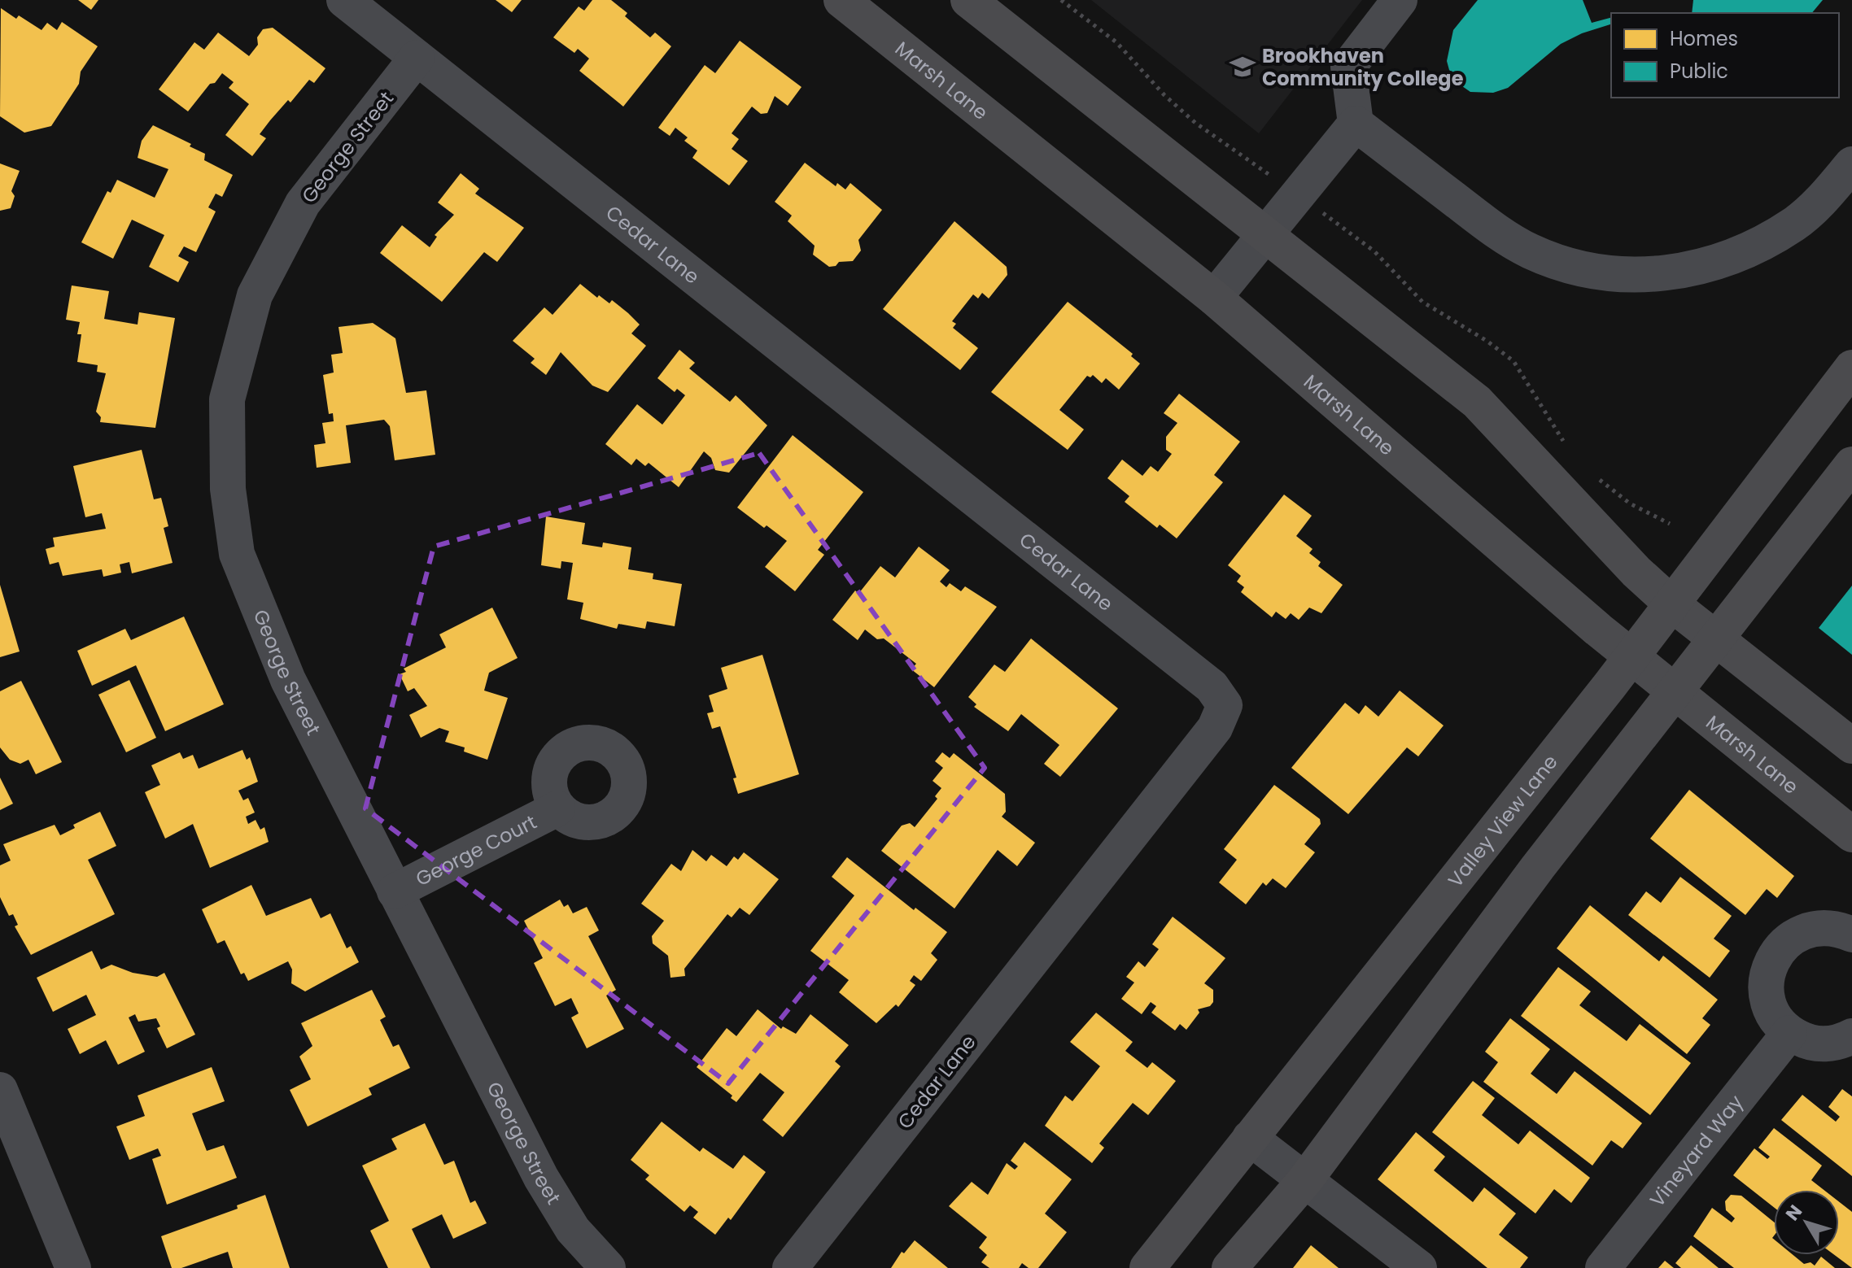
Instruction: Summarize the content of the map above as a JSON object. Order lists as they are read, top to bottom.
{
  "streets": {
    "main road": ["Marsh Lane", "Valley View Lane"],
    "street": [
      "George Street",
      "Cedar Lane",
      "George Court",
      "Vineyard Way"
    ]
  },
  "crossings": [
    ["Marsh Lane", "Valley View Lane"],
    ["George Street", "Cedar Lane"],
    ["George Street", "George Court"]
  ],
  "places": {
    "school or university": ["Brookhaven Community College"]
  },
  "legend": ["Homes", "Public"],
  "north": "top left"
}
